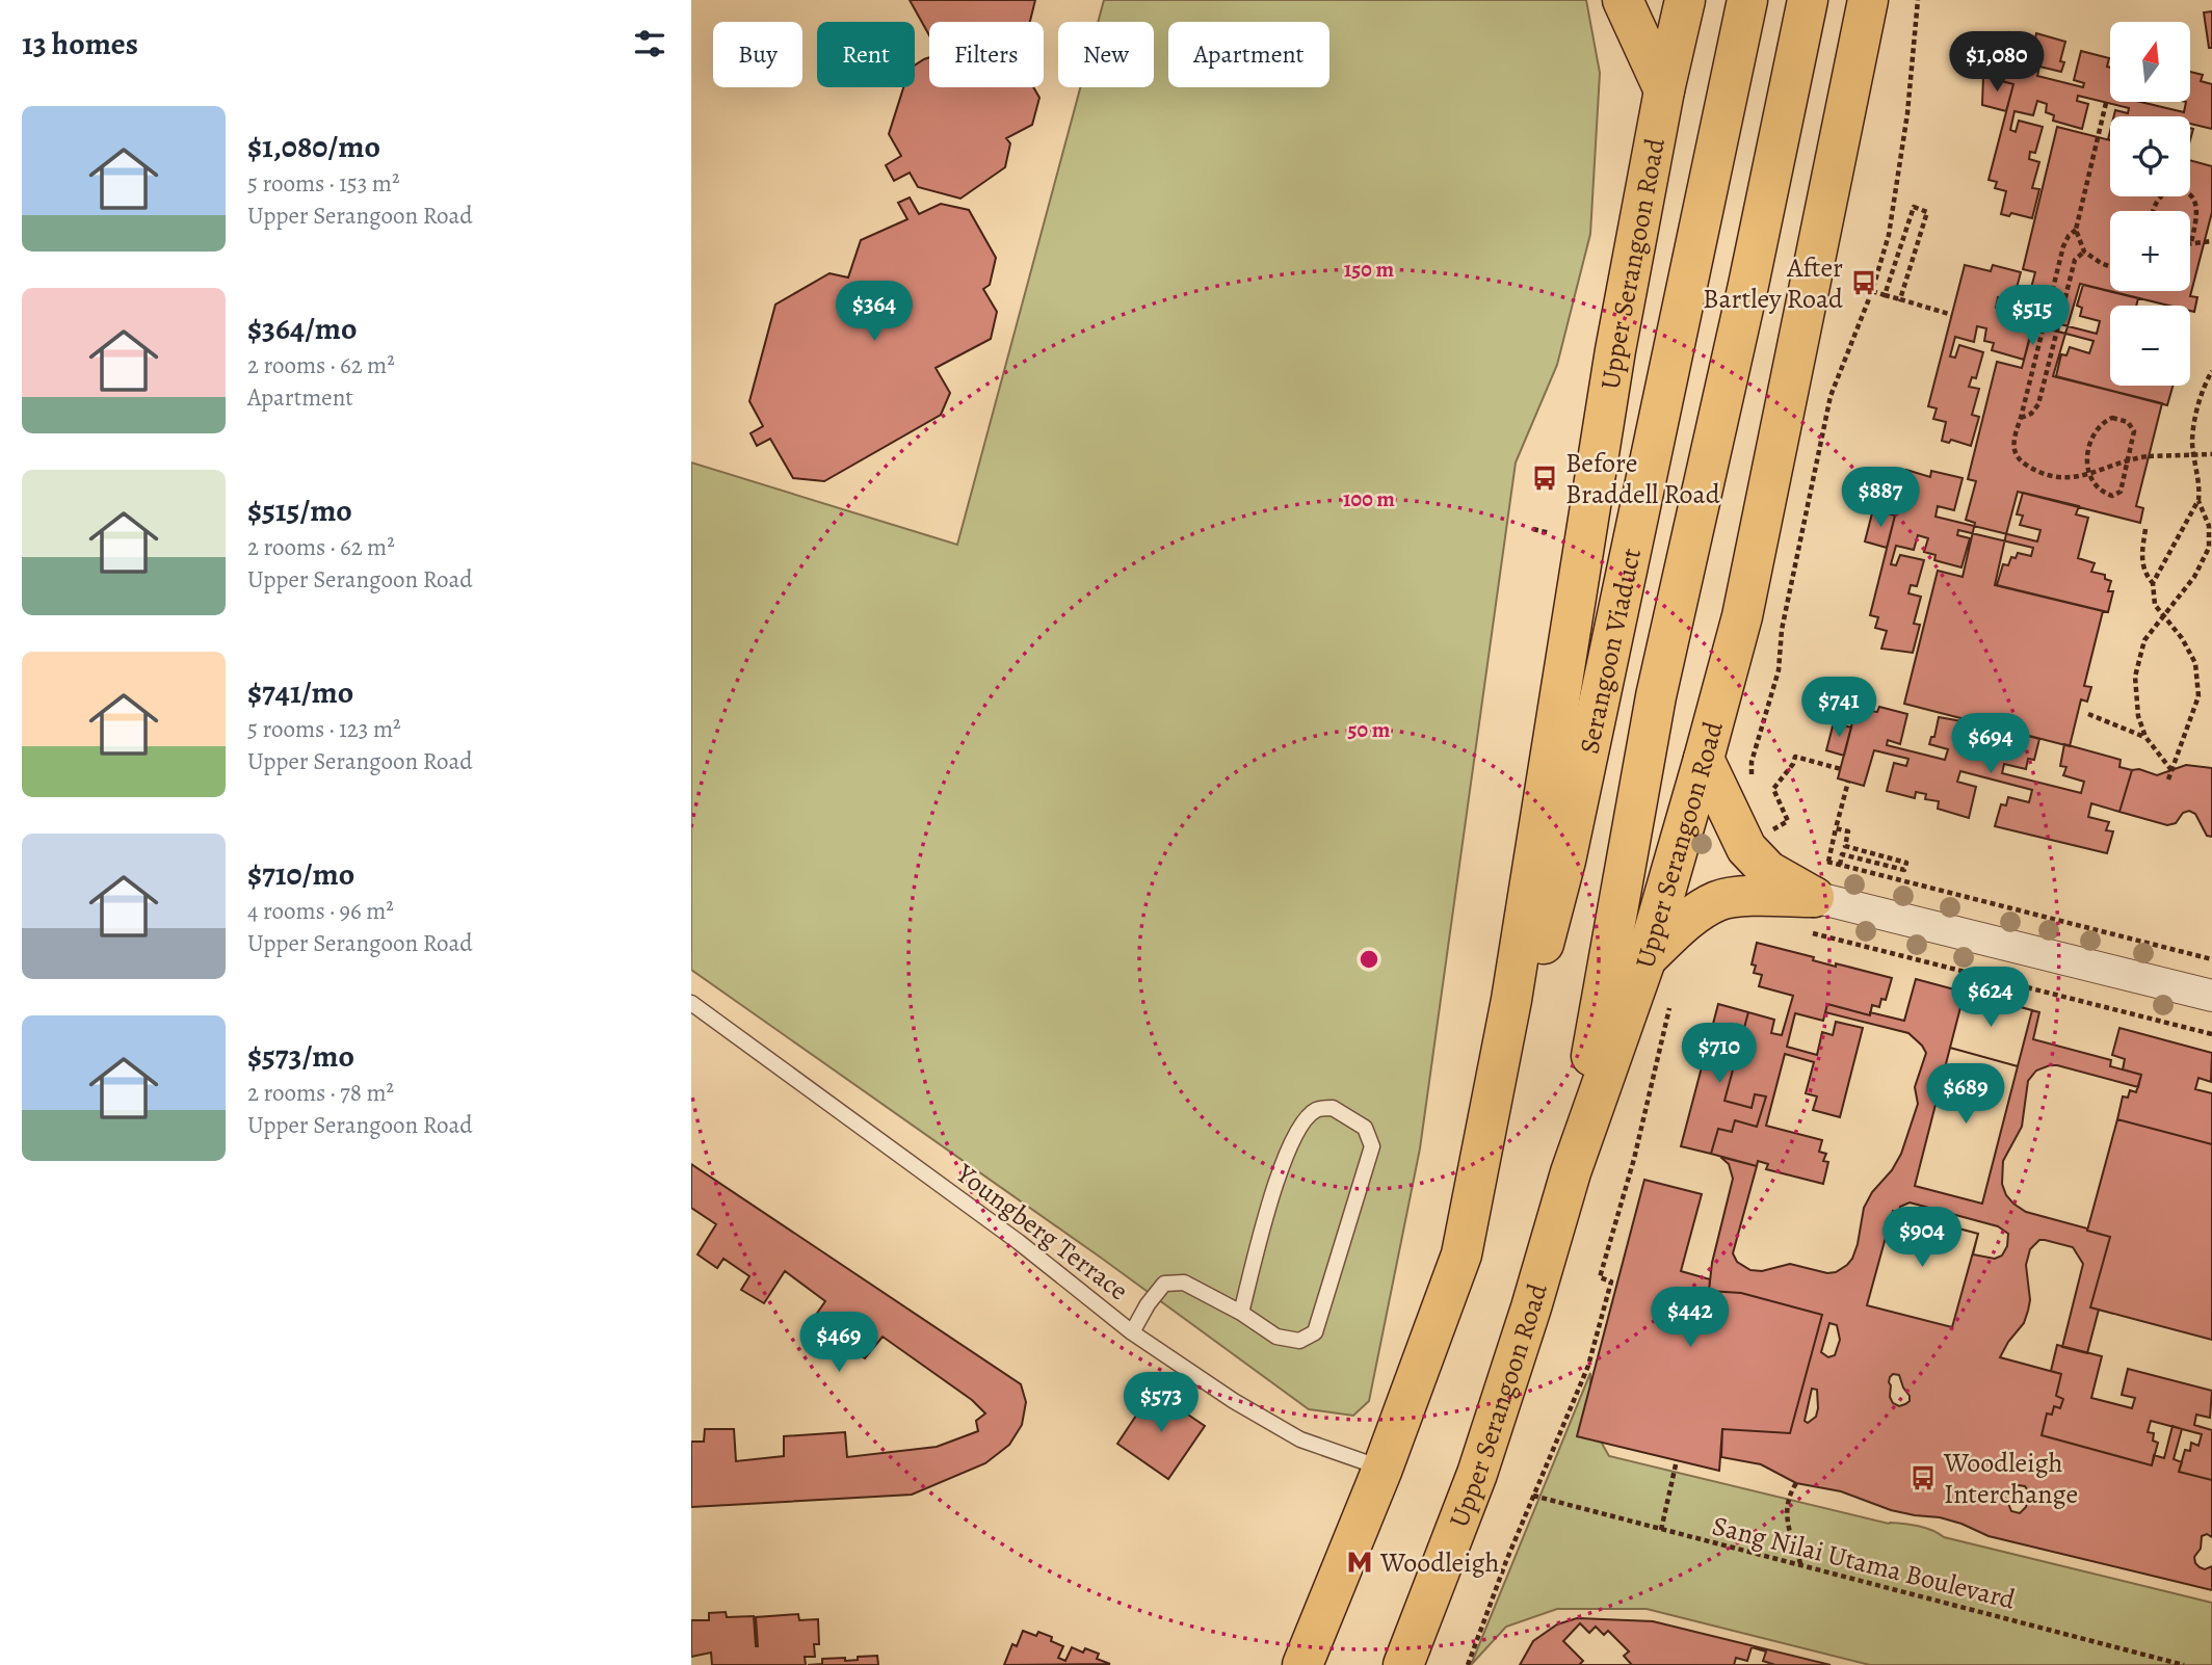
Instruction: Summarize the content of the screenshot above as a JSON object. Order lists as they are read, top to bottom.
{
  "streets": {
    "main road": ["Upper Serangoon Road", "Serangoon Viaduct"],
    "lane": ["Youngberg Terrace"],
    "path": ["Sang Nilai Utama Boulevard"]
  },
  "crossings": [
    ["Upper Serangoon Road", "Serangoon Viaduct"],
    ["Upper Serangoon Road", "Youngberg Terrace"]
  ],
  "places": {
    "bus stop": ["After Bartley Road", "Before Braddell Road", "Woodleigh Interchange"],
    "metro station": ["Woodleigh"]
  },
  "north": "top",
  "page": {
    "heading": "13 homes",
    "map_buttons": ["+", "−"],
    "chip": [
      "Buy",
      "Rent",
      "Filters",
      "New",
      "Apartment"
    ],
    "price": [
      "$1,080",
      "$364",
      "$515",
      "$887",
      "$741",
      "$694",
      "$624",
      "$710",
      "$689",
      "$904",
      "$442",
      "$469",
      "$573"
    ],
    "list": [
      {
        "name": "$1,080/mo",
        "note": "5 rooms · 153 m² · Upper Serangoon Road"
      },
      {
        "name": "$364/mo",
        "note": "2 rooms · 62 m² · Apartment"
      },
      {
        "name": "$515/mo",
        "note": "2 rooms · 62 m² · Upper Serangoon Road"
      },
      {
        "name": "$741/mo",
        "note": "5 rooms · 123 m² · Upper Serangoon Road"
      },
      {
        "name": "$710/mo",
        "note": "4 rooms · 96 m² · Upper Serangoon Road"
      },
      {
        "name": "$573/mo",
        "note": "2 rooms · 78 m² · Upper Serangoon Road"
      }
    ]
  },
  "rings": ["150 m", "100 m", "50 m"]
}
